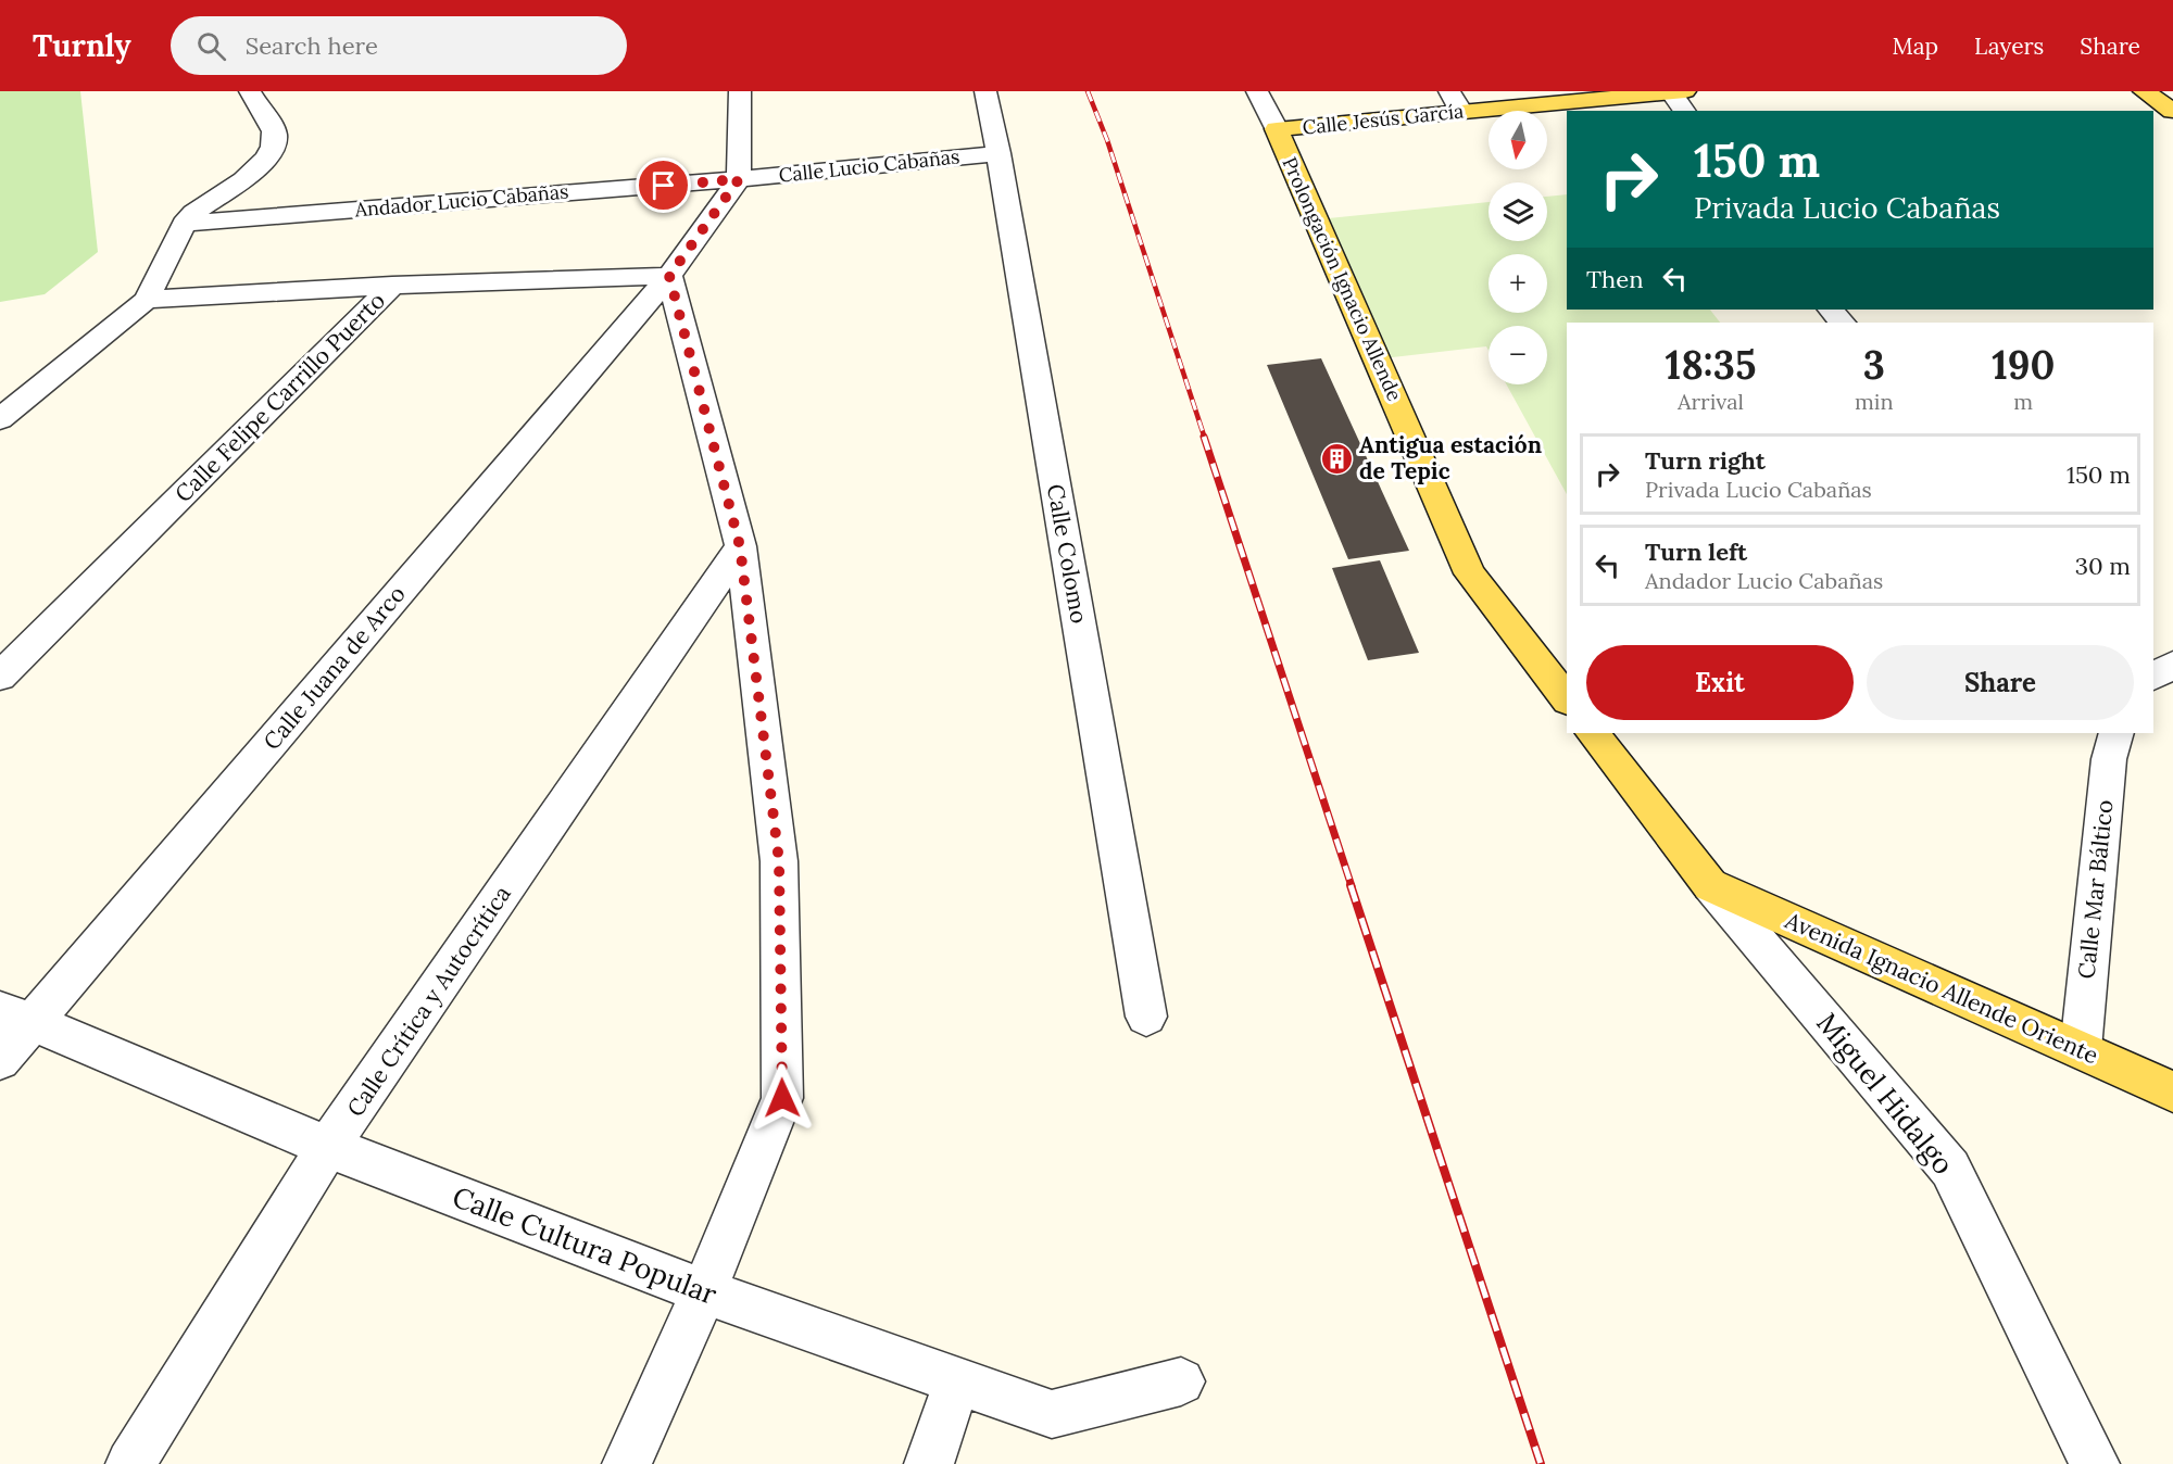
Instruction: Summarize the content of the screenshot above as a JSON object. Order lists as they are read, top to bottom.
{
  "streets": {
    "main road": ["Calle Jesús García", "Prolongación Ignacio Allende", "Avenida Ignacio Allende Oriente"],
    "street": [
      "Calle Lucio Cabañas",
      "Andador Lucio Cabañas",
      "Calle Felipe Carrillo Puerto",
      "Calle Colomo",
      "Calle Juana de Arco",
      "Calle Mar Báltico",
      "Calle Crítica y Autocrítica",
      "Miguel Hidalgo",
      "Calle Cultura Popular"
    ]
  },
  "crossings": [
    ["Calle Jesús García", "Prolongación Ignacio Allende"],
    ["Calle Lucio Cabañas", "Andador Lucio Cabañas"],
    ["Calle Lucio Cabañas", "Calle Colomo"],
    ["Calle Lucio Cabañas", "Calle Juana de Arco"],
    ["Andador Lucio Cabañas", "Calle Juana de Arco"],
    ["Calle Felipe Carrillo Puerto", "Calle Juana de Arco"],
    ["Calle Juana de Arco", "Calle Cultura Popular"],
    ["Calle Mar Báltico", "Avenida Ignacio Allende Oriente"],
    ["Avenida Ignacio Allende Oriente", "Miguel Hidalgo"],
    ["Calle Crítica y Autocrítica", "Calle Cultura Popular"]
  ],
  "places": {
    "building": ["Antigua estación de Tepic"]
  },
  "north": "bottom",
  "page": {
    "header": "Turnly",
    "search": "Search here",
    "nav": ["Map", "Layers", "Share"],
    "map_buttons": ["+", "−"],
    "turn": ["150 m", "Privada Lucio Cabañas"],
    "then": "Then",
    "eta": [
      "18:35",
      "Arrival",
      "3",
      "min",
      "190",
      "m"
    ],
    "list": [
      {
        "name": "Turn right",
        "note": "Privada Lucio Cabañas",
        "value": "150 m"
      },
      {
        "name": "Turn left",
        "note": "Andador Lucio Cabañas",
        "value": "30 m"
      }
    ],
    "buttons": ["Exit", "Share"]
  }
}
